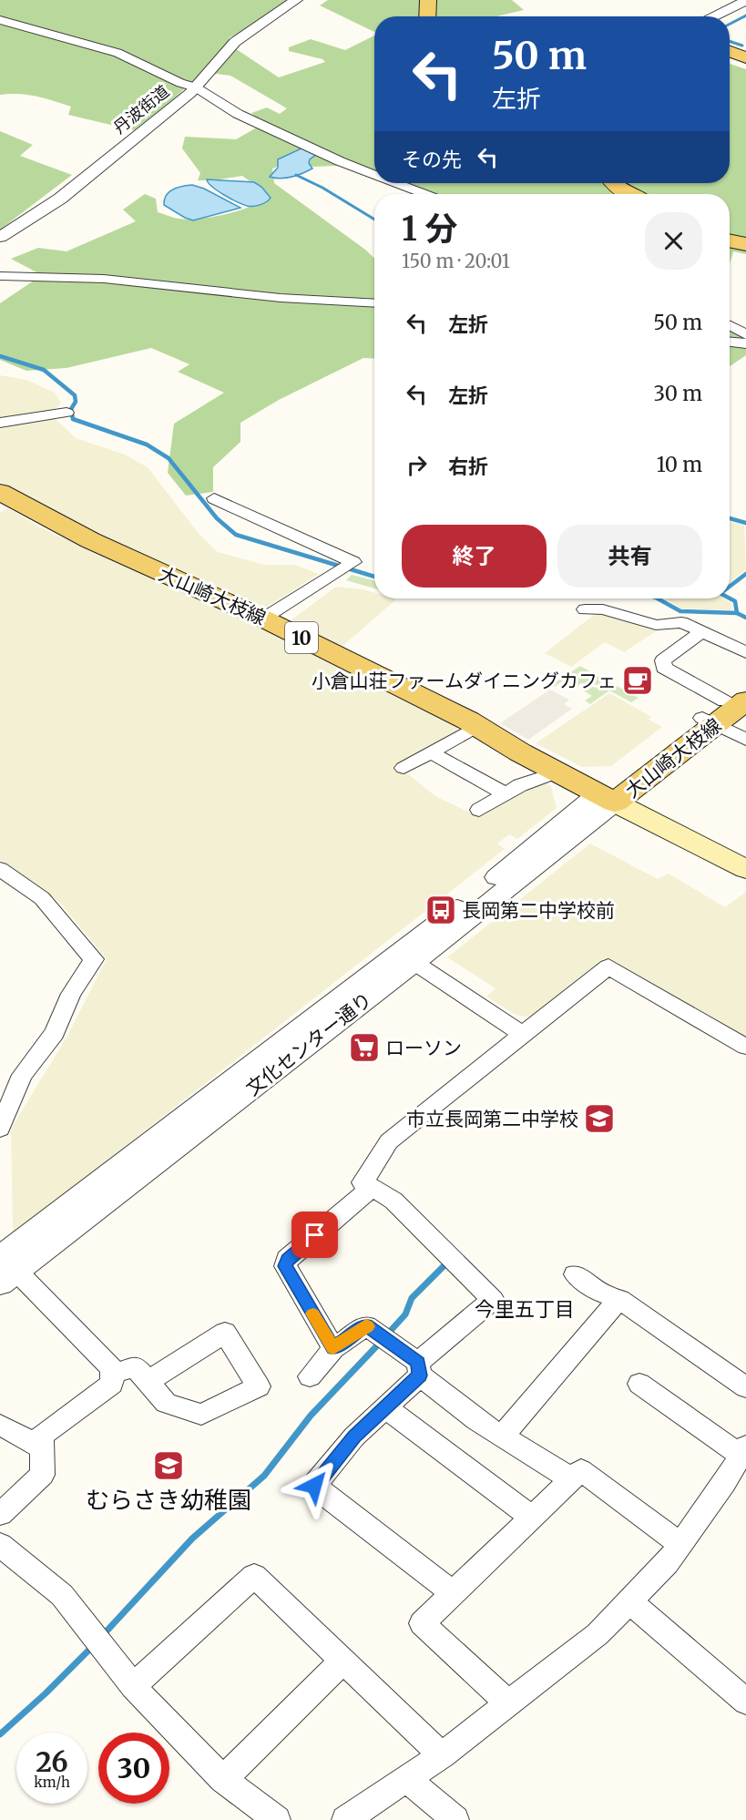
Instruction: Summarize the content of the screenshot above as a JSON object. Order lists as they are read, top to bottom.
{
  "streets": {
    "main road": ["大山崎大枝線", "10"],
    "street": ["丹波街道", "文化センター通り"]
  },
  "crossings": [
    ["大山崎大枝線", "文化センター通り"]
  ],
  "districts": ["今里五丁目"],
  "places": {
    "cafe": ["小倉山荘ファームダイニングカフェ"],
    "bus stop": ["長岡第二中学校前"],
    "supermarket": ["ローソン"],
    "school or university": ["市立長岡第二中学校", "むらさき幼稚園"]
  },
  "page": {
    "turn": ["50 m", "左折"],
    "then": "その先",
    "heading": ["1 分", "150 m · 20:01"],
    "list": [
      {
        "name": "左折",
        "value": "50 m"
      },
      {
        "name": "左折",
        "value": "30 m"
      },
      {
        "name": "右折",
        "value": "10 m"
      }
    ],
    "buttons": ["終了", "共有"],
    "speed": "26 km/h",
    "limit": "30"
  }
}
